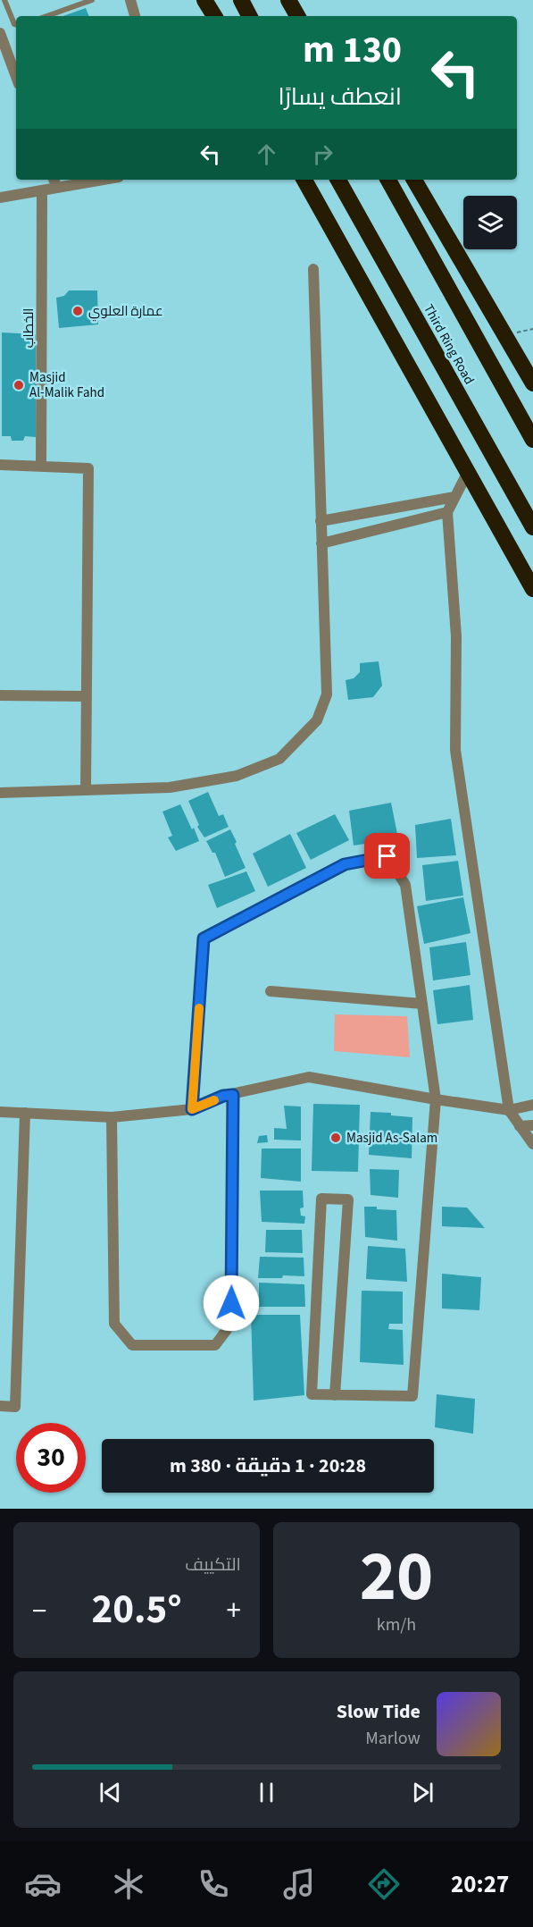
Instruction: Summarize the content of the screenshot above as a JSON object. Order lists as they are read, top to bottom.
{
  "streets": {
    "highway": ["Third Ring Road"],
    "street": ["الخطاب"]
  },
  "places": ["عمارة العلوي", "Masjid Al-Malik Fahd", "Masjid As-Salam"],
  "page": {
    "turn": ["130 m", "انعطف يسارًا"],
    "limit": "30",
    "trip": "20:28 · 1 دقيقة · 380 m",
    "tile": [
      ["20", "km/h"],
      "التكييف"
    ],
    "heat": ["−", "20.5°", "+"],
    "song": ["Slow Tide", "Marlow"],
    "tabs": "20:27"
  }
}
